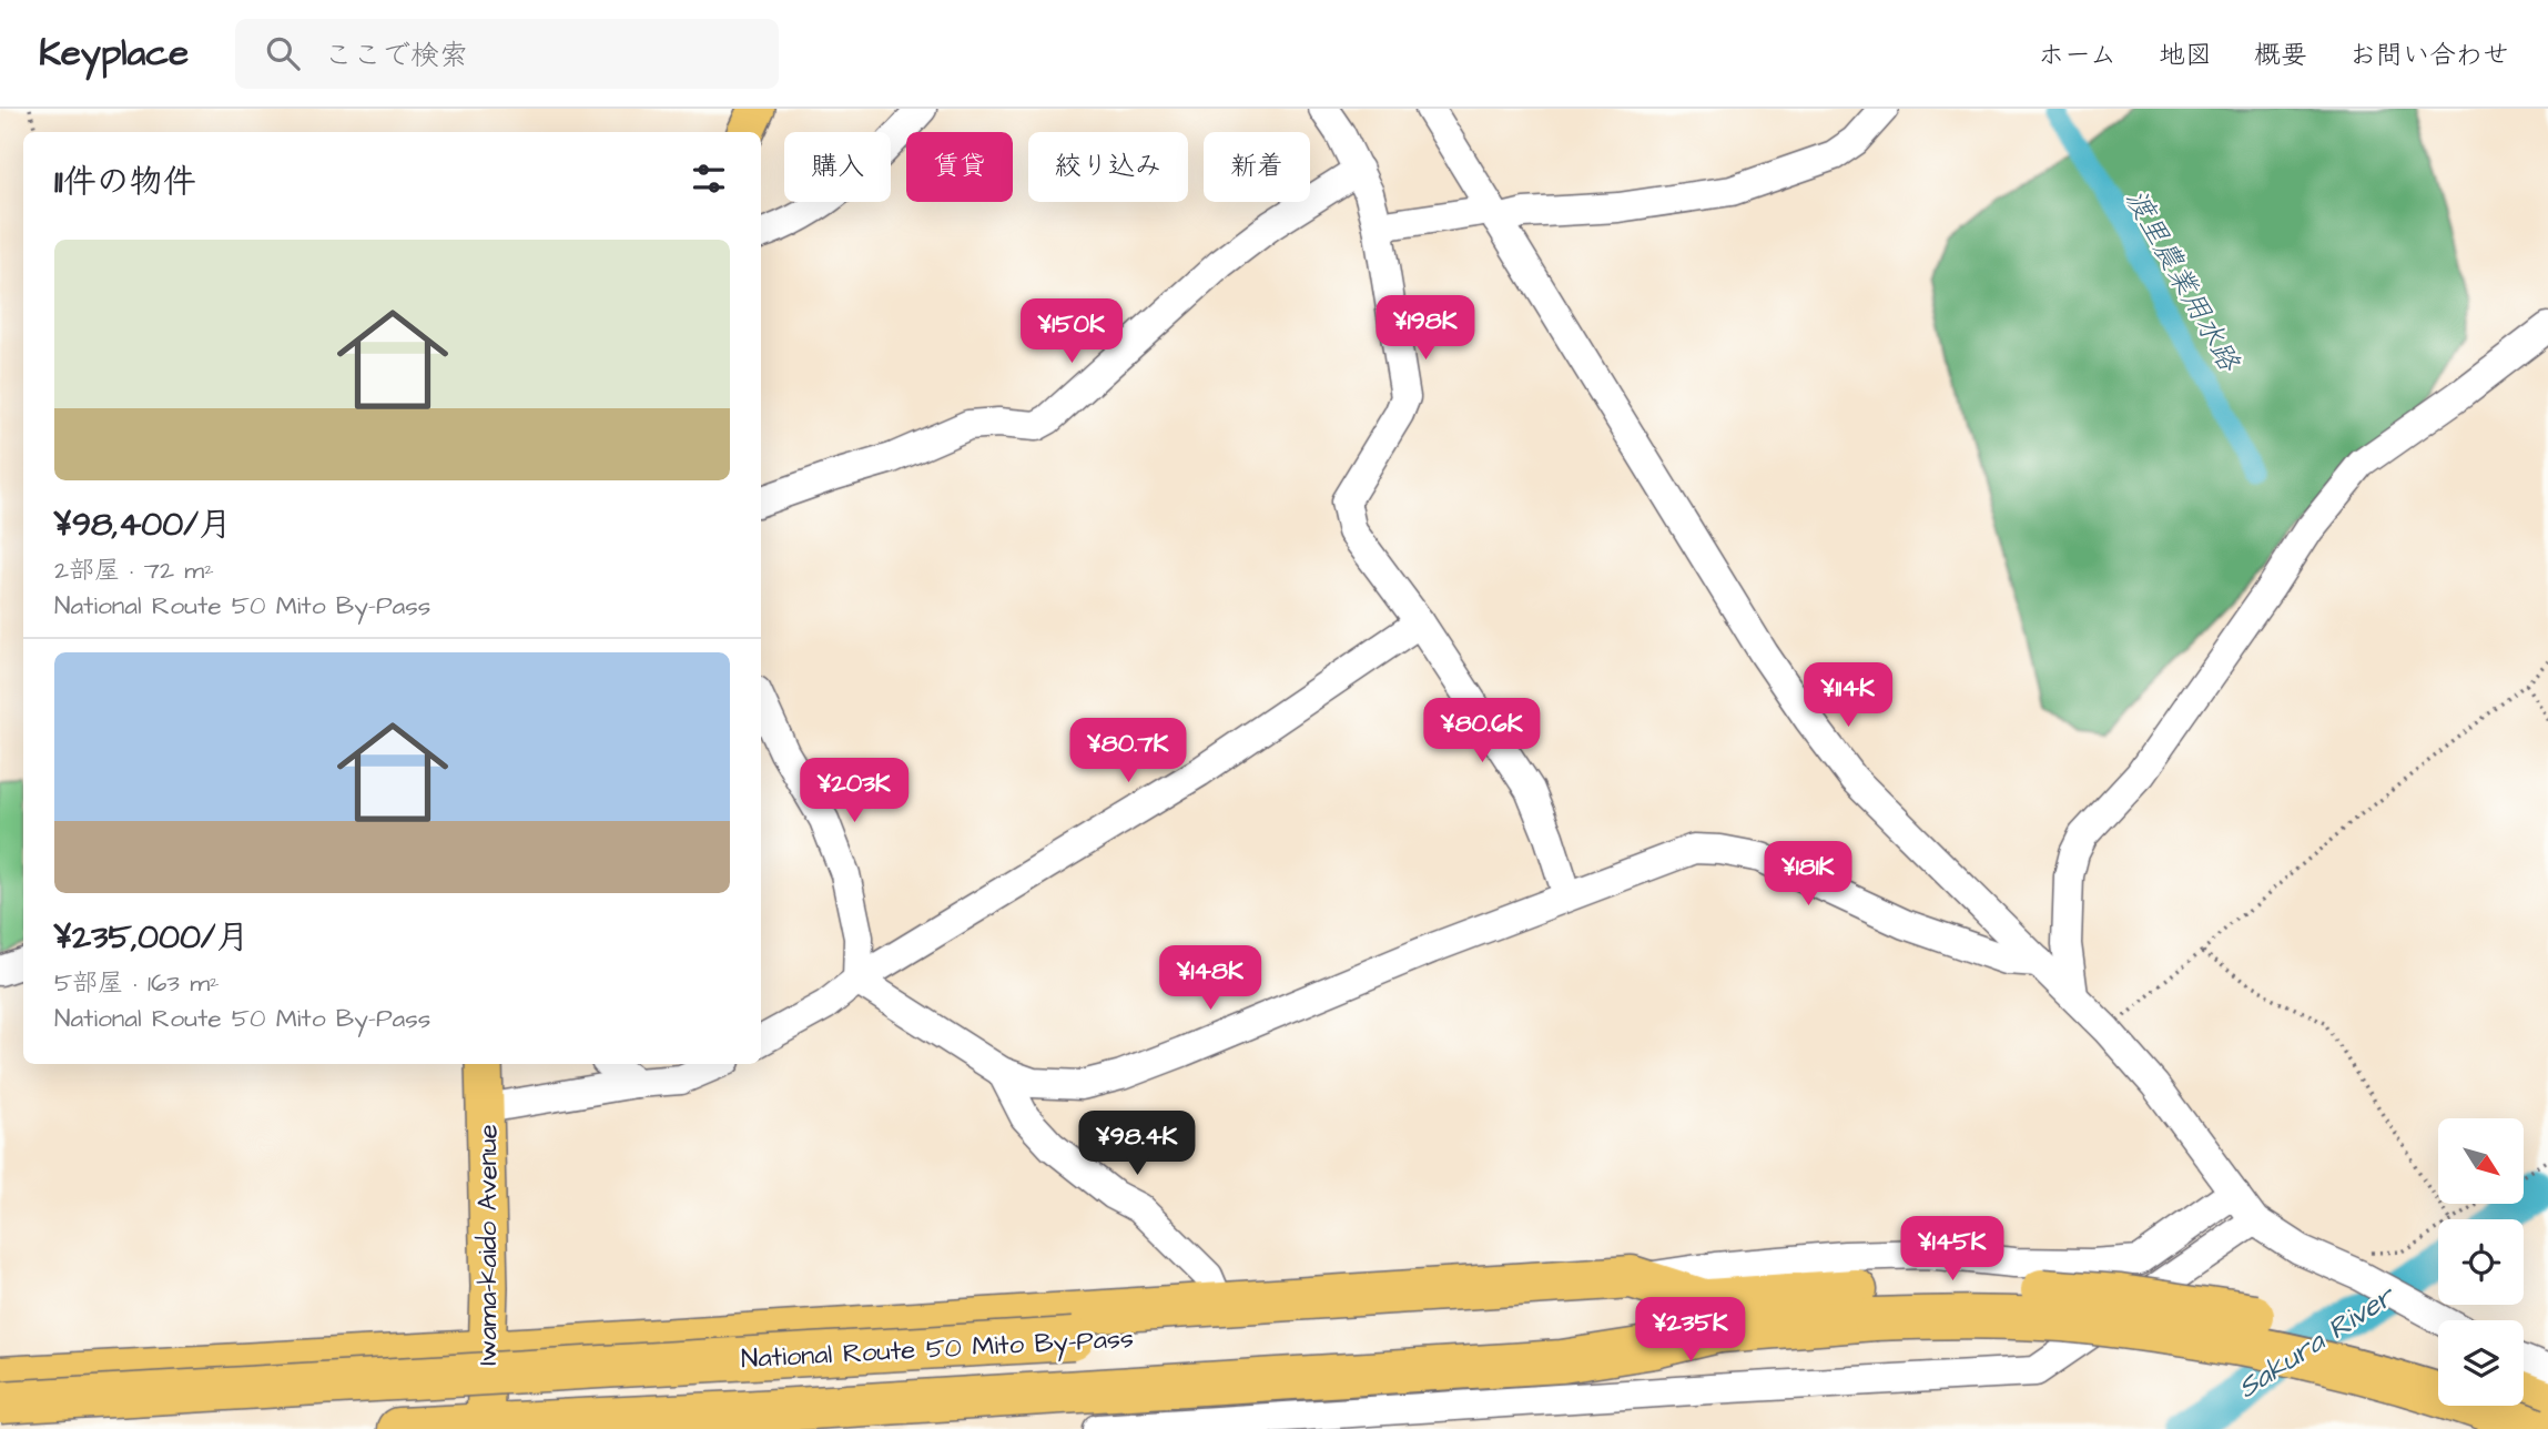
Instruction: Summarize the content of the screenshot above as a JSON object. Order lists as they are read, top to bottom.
{
  "streets": {
    "highway": ["National Route 50 Mito By-Pass"],
    "main road": ["Iwama-kaido Avenue"]
  },
  "water": ["渡里農業用水路", "Sakura River"],
  "north": "bottom right",
  "page": {
    "header": "Keyplace",
    "search": "ここで検索",
    "nav": [
      "ホーム",
      "地図",
      "概要",
      "お問い合わせ"
    ],
    "chip": [
      "購入",
      "賃貸",
      "絞り込み",
      "新着"
    ],
    "heading": "11件の物件",
    "list": [
      {
        "name": "¥98,400/月",
        "note": "2部屋 · 72 m² · National Route 50 Mito By-Pass"
      },
      {
        "name": "¥235,000/月",
        "note": "5部屋 · 163 m² · National Route 50 Mito By-Pass"
      }
    ],
    "price": [
      "¥198K",
      "¥150K",
      "¥114K",
      "¥80.6K",
      "¥80.7K",
      "¥203K",
      "¥181K",
      "¥148K",
      "¥98.4K",
      "¥145K",
      "¥235K"
    ]
  }
}
